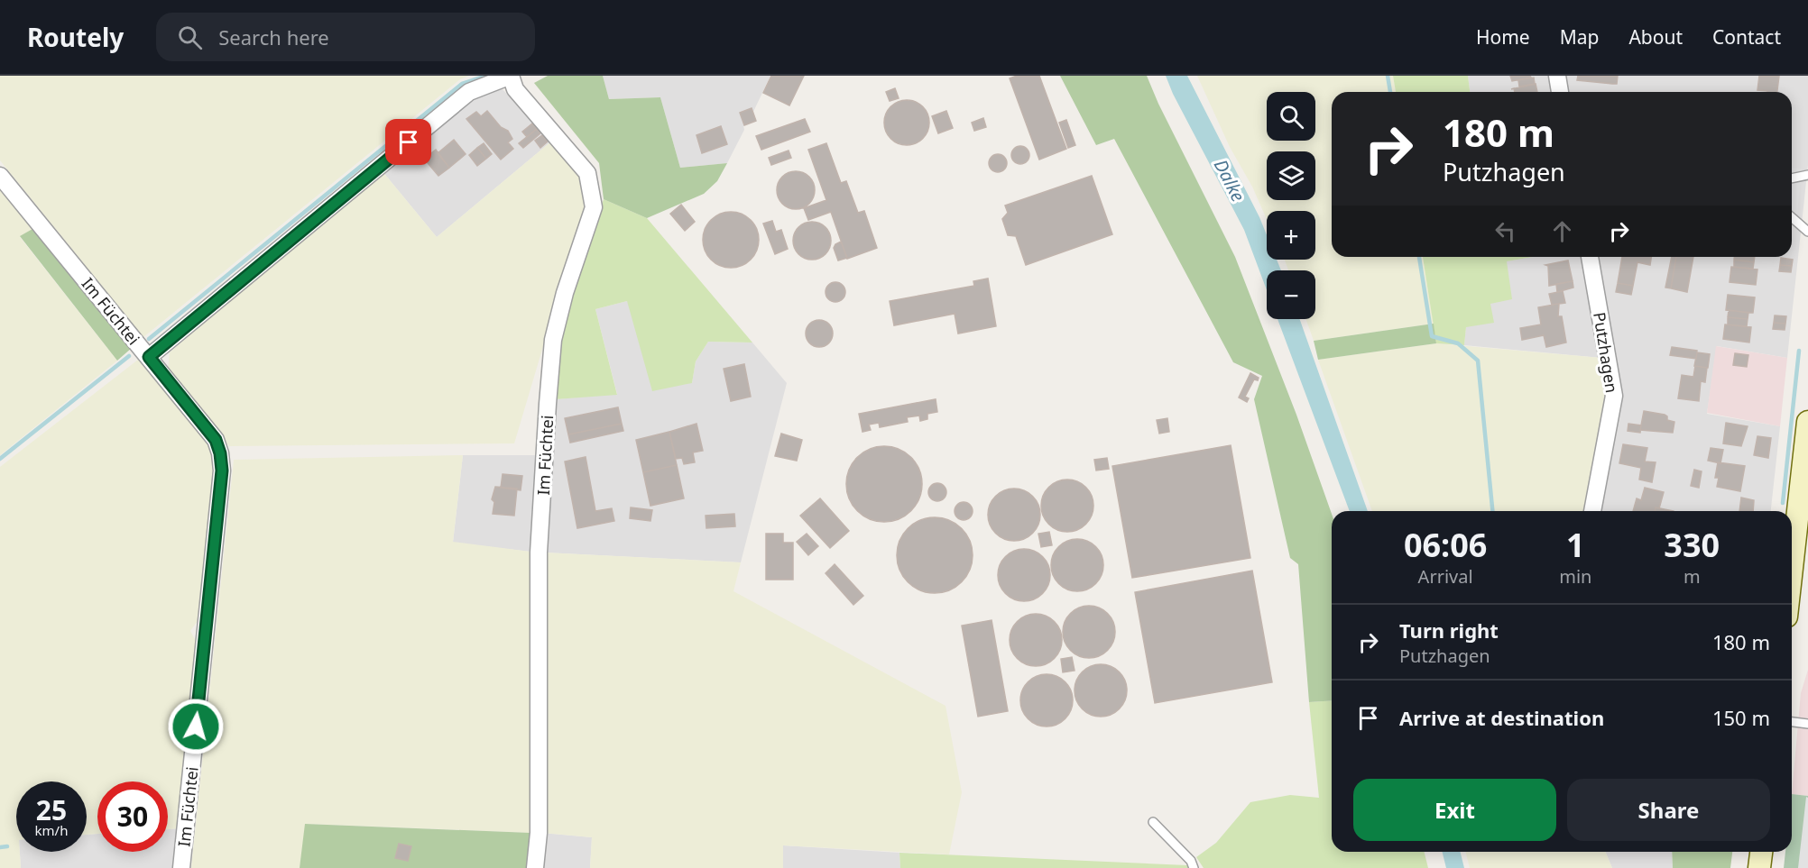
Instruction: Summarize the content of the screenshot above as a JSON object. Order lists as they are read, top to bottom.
{
  "streets": {
    "street": ["Im Füchtei", "Putzhagen"]
  },
  "water": ["Dalke"],
  "page": {
    "header": "Routely",
    "search": "Search here",
    "nav": [
      "Home",
      "Map",
      "About",
      "Contact"
    ],
    "map_buttons": ["+", "−"],
    "turn": ["180 m", "Putzhagen"],
    "eta": [
      "06:06",
      "Arrival",
      "1",
      "min",
      "330",
      "m"
    ],
    "list": [
      {
        "name": "Turn right",
        "note": "Putzhagen",
        "value": "180 m"
      },
      {
        "name": "Arrive at destination",
        "value": "150 m"
      }
    ],
    "buttons": ["Exit", "Share"],
    "speed": "25 km/h",
    "limit": "30"
  }
}
